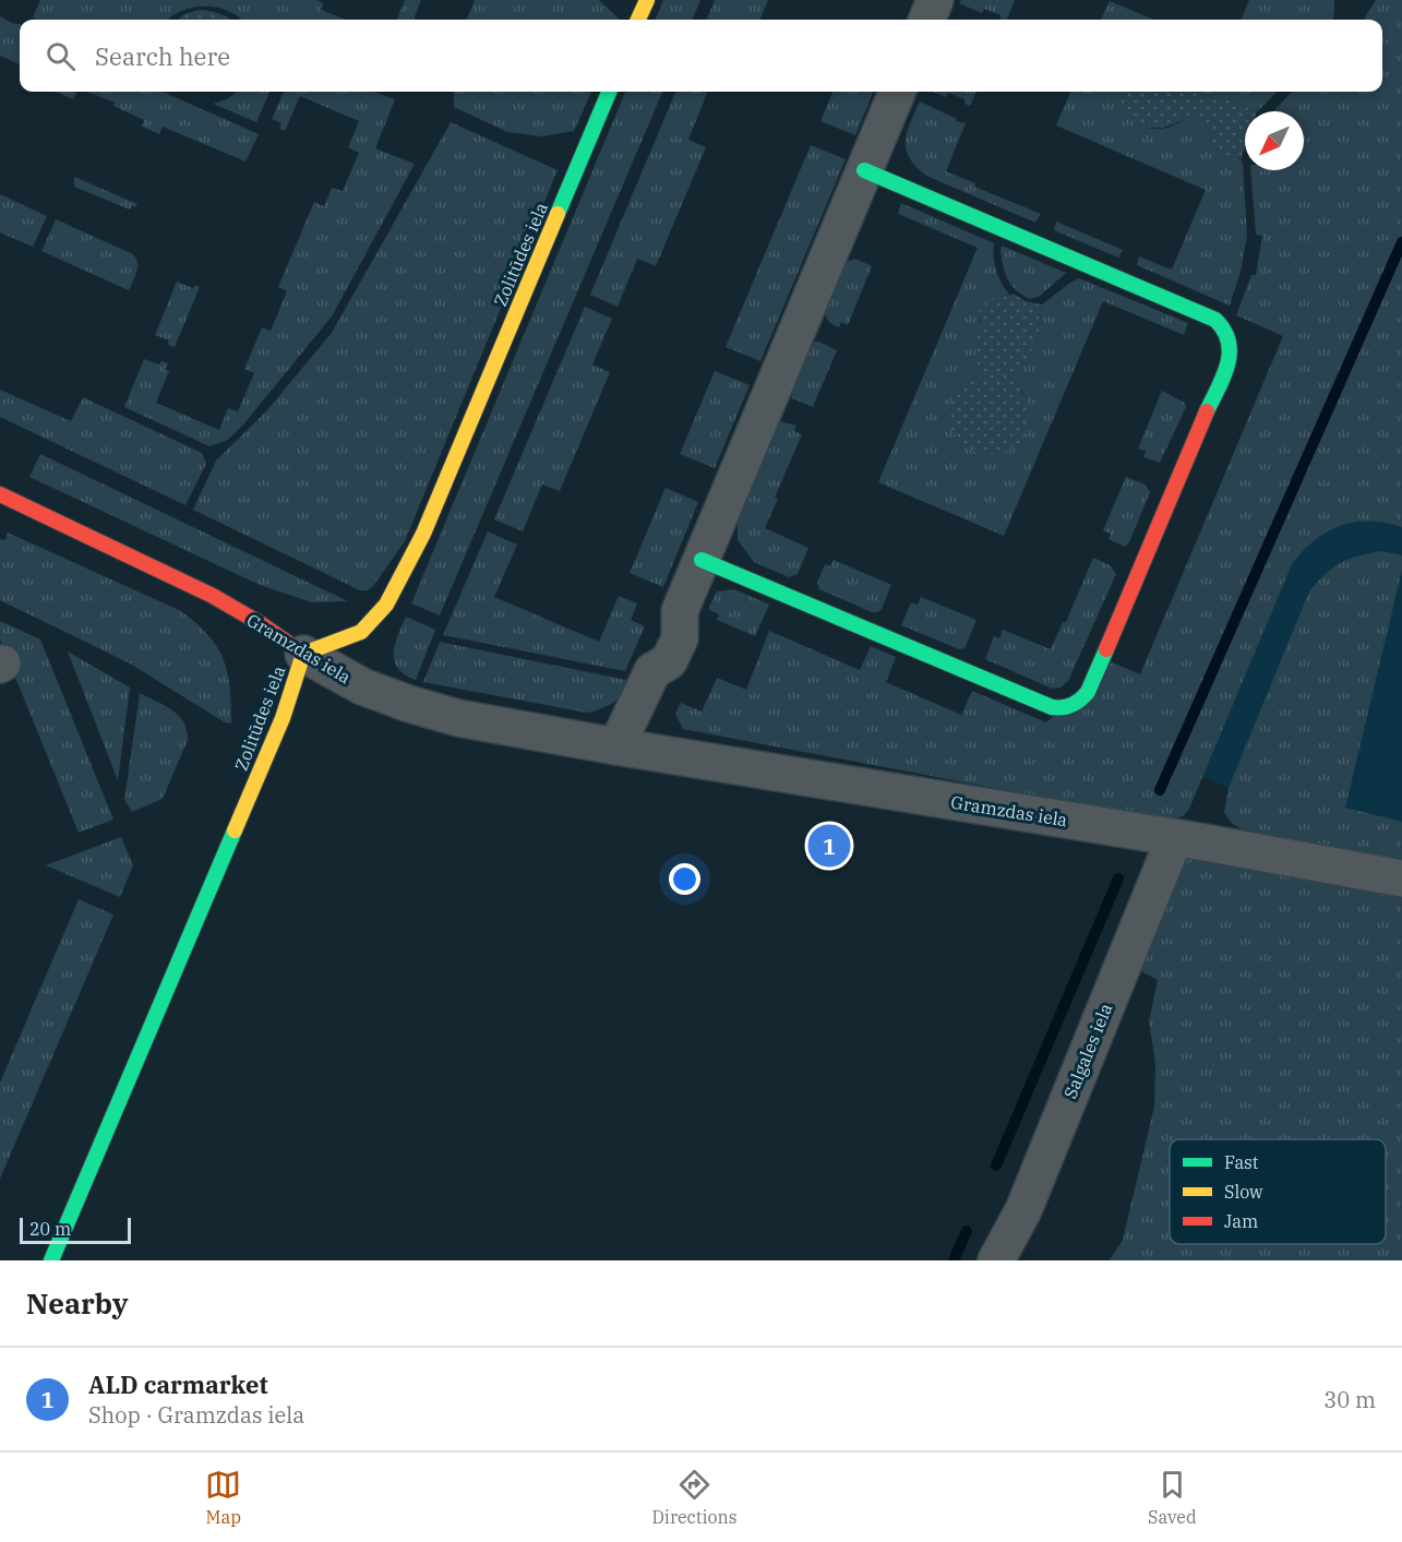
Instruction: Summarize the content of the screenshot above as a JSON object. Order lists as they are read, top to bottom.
{
  "streets": {
    "street": ["Zolitūdes iela", "Gramzdas iela", "Salgales iela"]
  },
  "crossings": [
    ["Zolitūdes iela", "Gramzdas iela"],
    ["Gramzdas iela", "Salgales iela"]
  ],
  "legend": ["Fast", "Slow", "Jam"],
  "scale_bar": "20 m",
  "north": "bottom left",
  "page": {
    "search": "Search here",
    "pins": "1",
    "scale": "20 m",
    "heading": "Nearby",
    "list": [
      {
        "mark": "1",
        "name": "ALD carmarket",
        "note": "Shop · Gramzdas iela",
        "value": "30 m"
      }
    ],
    "nav": ["Map", "Directions", "Saved"]
  }
}
